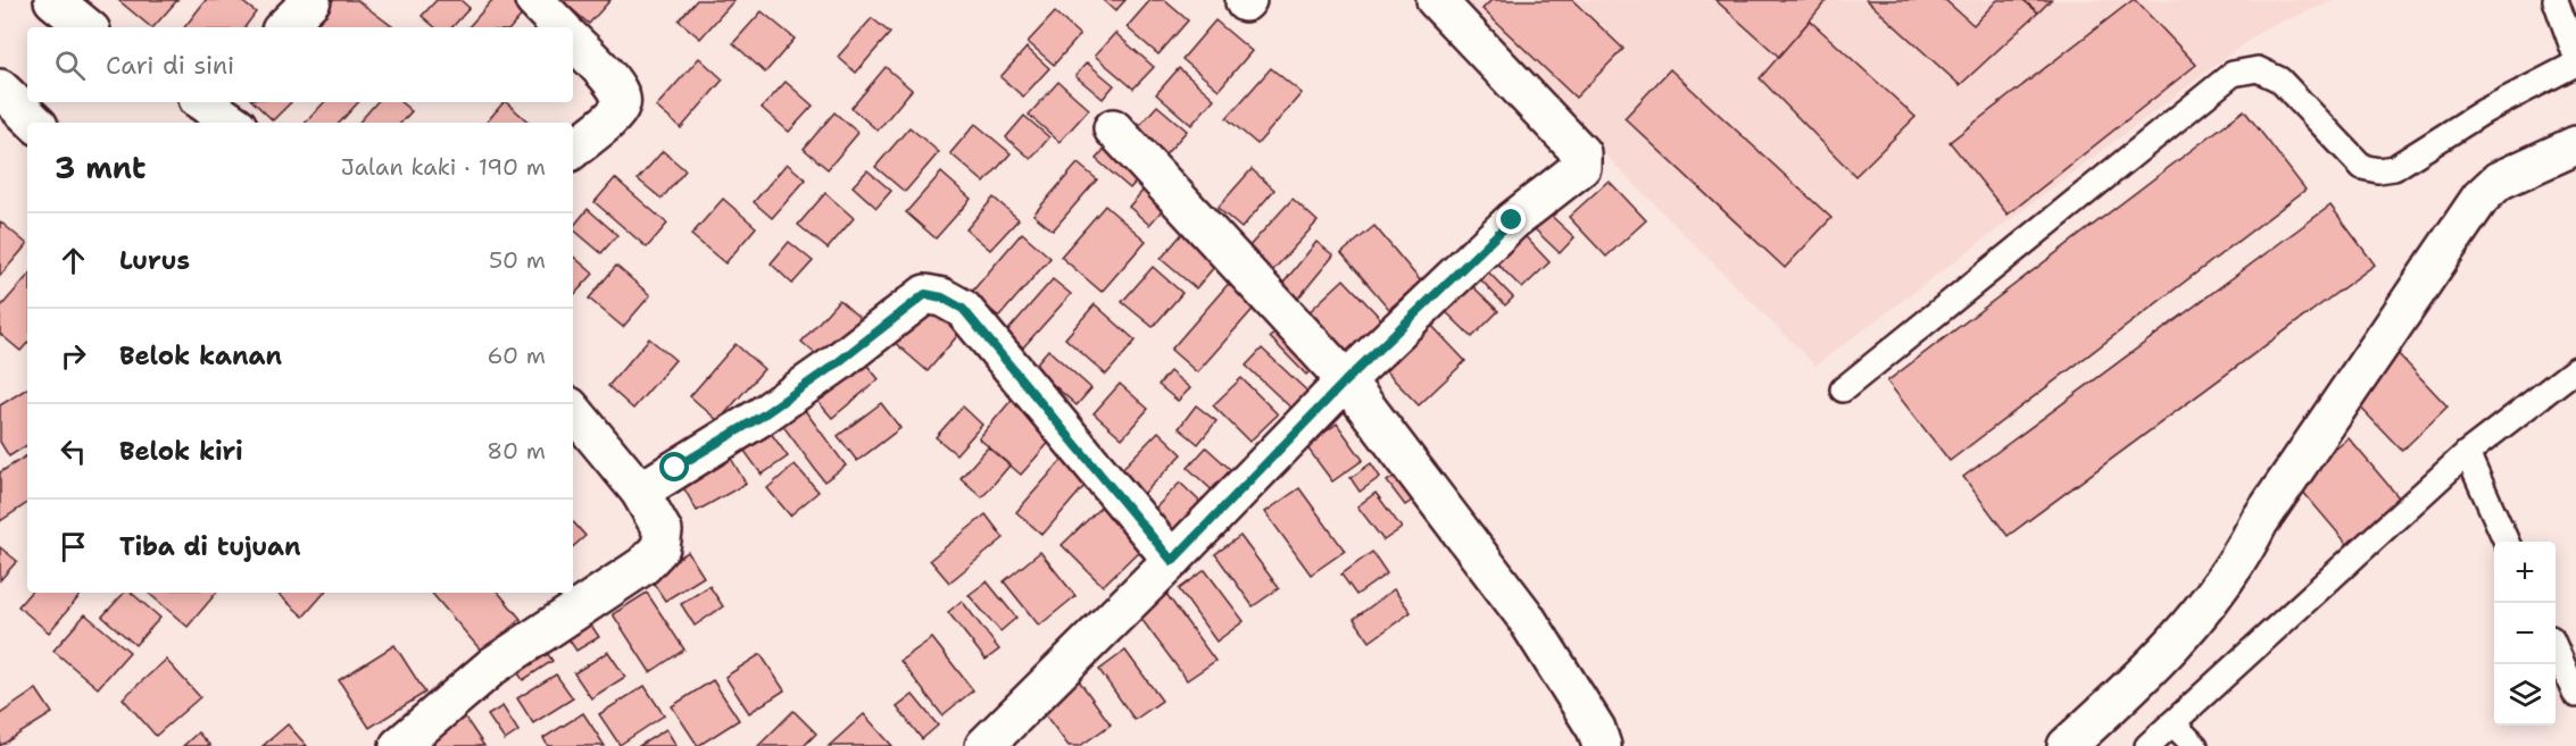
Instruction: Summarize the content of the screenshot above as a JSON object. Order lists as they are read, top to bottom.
{
  "page": {
    "search": "Cari di sini",
    "heading": ["3 mnt", "Jalan kaki · 190 m"],
    "list": [
      ["Lurus", "50 m"],
      ["Belok kanan", "60 m"],
      ["Belok kiri", "80 m"],
      "Tiba di tujuan"
    ],
    "map_buttons": ["+", "−"]
  }
}
